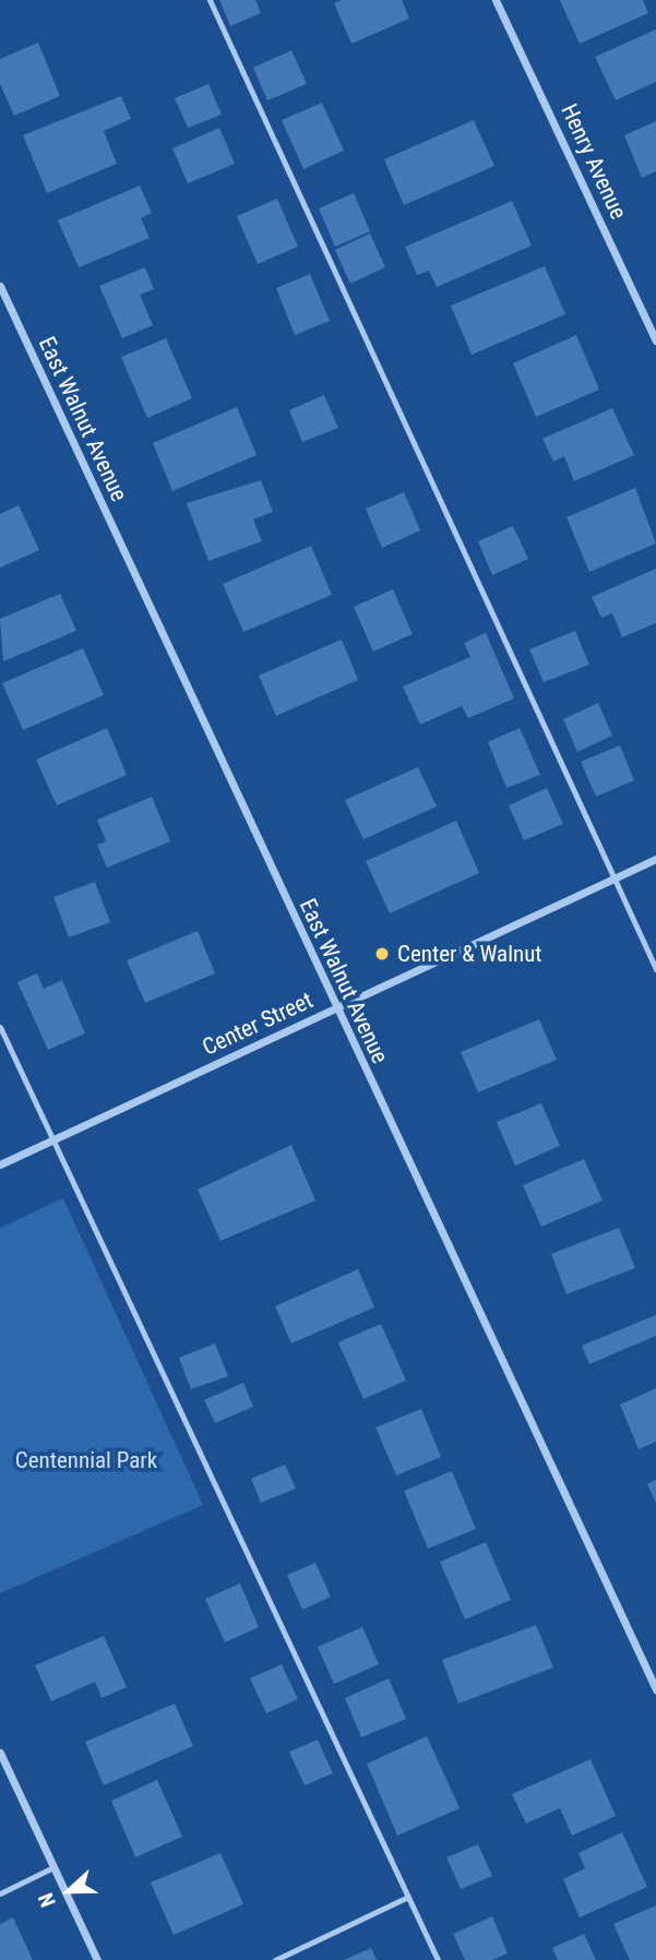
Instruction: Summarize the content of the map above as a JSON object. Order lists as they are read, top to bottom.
{
  "streets": {
    "street": ["Henry Avenue", "East Walnut Avenue", "Center Street"]
  },
  "crossings": [
    ["East Walnut Avenue", "Center Street"]
  ],
  "parks": ["Centennial Park"],
  "places": ["Center & Walnut"],
  "north": "left"
}
